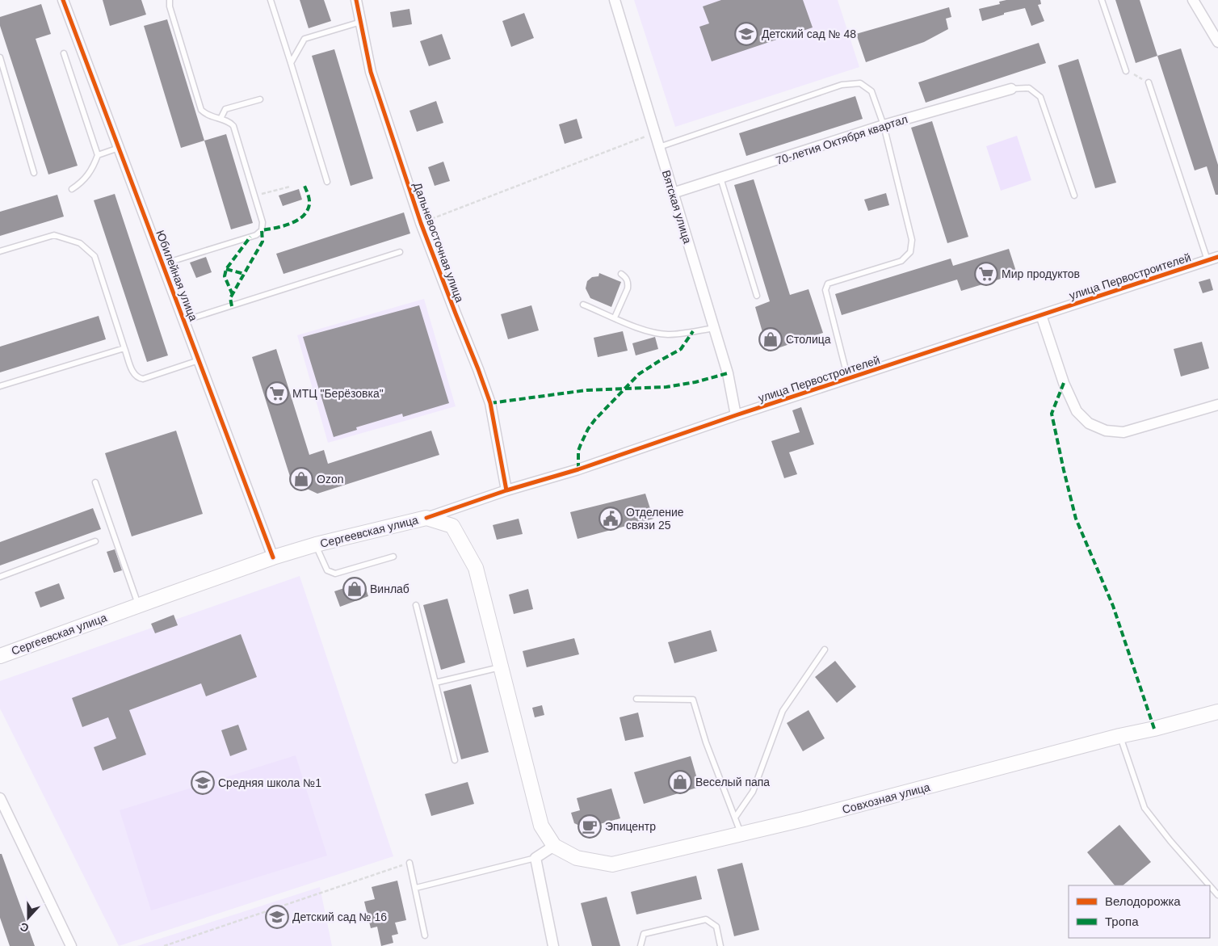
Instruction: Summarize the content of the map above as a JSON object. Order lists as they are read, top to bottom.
{
  "streets": {
    "main road": ["Сергеевская улица", "Совхозная улица"],
    "street": [
      "70-летия Октября квартал",
      "Вятская улица",
      "Дальневосточная улица",
      "Юбилейная улица",
      "улица Первостроителей"
    ]
  },
  "crossings": [
    ["70-летия Октября квартал", "Вятская улица"],
    ["Вятская улица", "улица Первостроителей"],
    ["Дальневосточная улица", "улица Первостроителей"],
    ["Юбилейная улица", "Сергеевская улица"],
    ["улица Первостроителей", "Сергеевская улица"],
    ["Сергеевская улица", "Совхозная улица"]
  ],
  "places": {
    "school or university": ["Детский сад № 48", "Средняя школа №1", "Детский сад № 16"],
    "supermarket": ["Мир продуктов", "МТЦ \"Берёзовка\""],
    "shop": [
      "Столица",
      "Ozon",
      "Винлаб",
      "Веселый папа"
    ],
    "public building": ["Отделение связи 25"],
    "cafe": ["Эпицентр"]
  },
  "legend": ["Велодорожка", "Тропа"],
  "north": "bottom"
}
